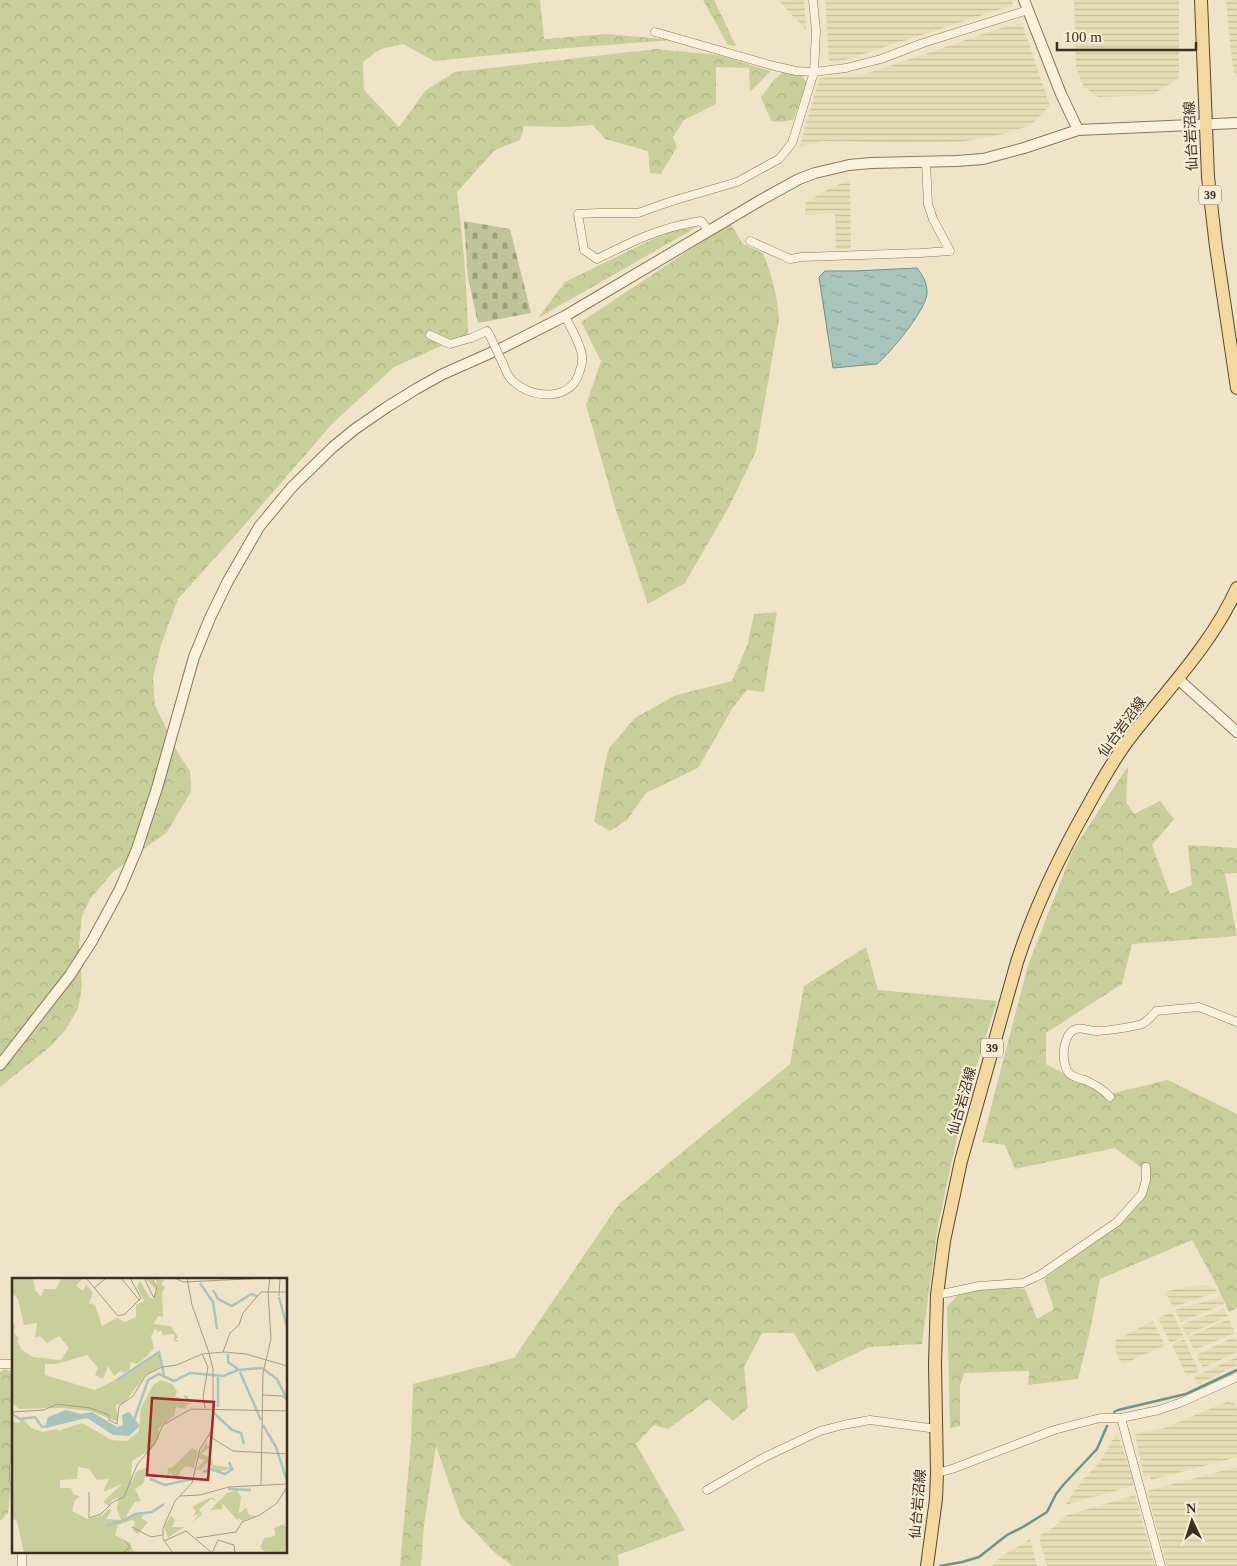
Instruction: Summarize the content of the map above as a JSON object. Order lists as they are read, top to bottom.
{
  "streets": {
    "main road": ["仙台岩沼線", "39"]
  },
  "scale_bar": "100 m",
  "north": "top"
}
